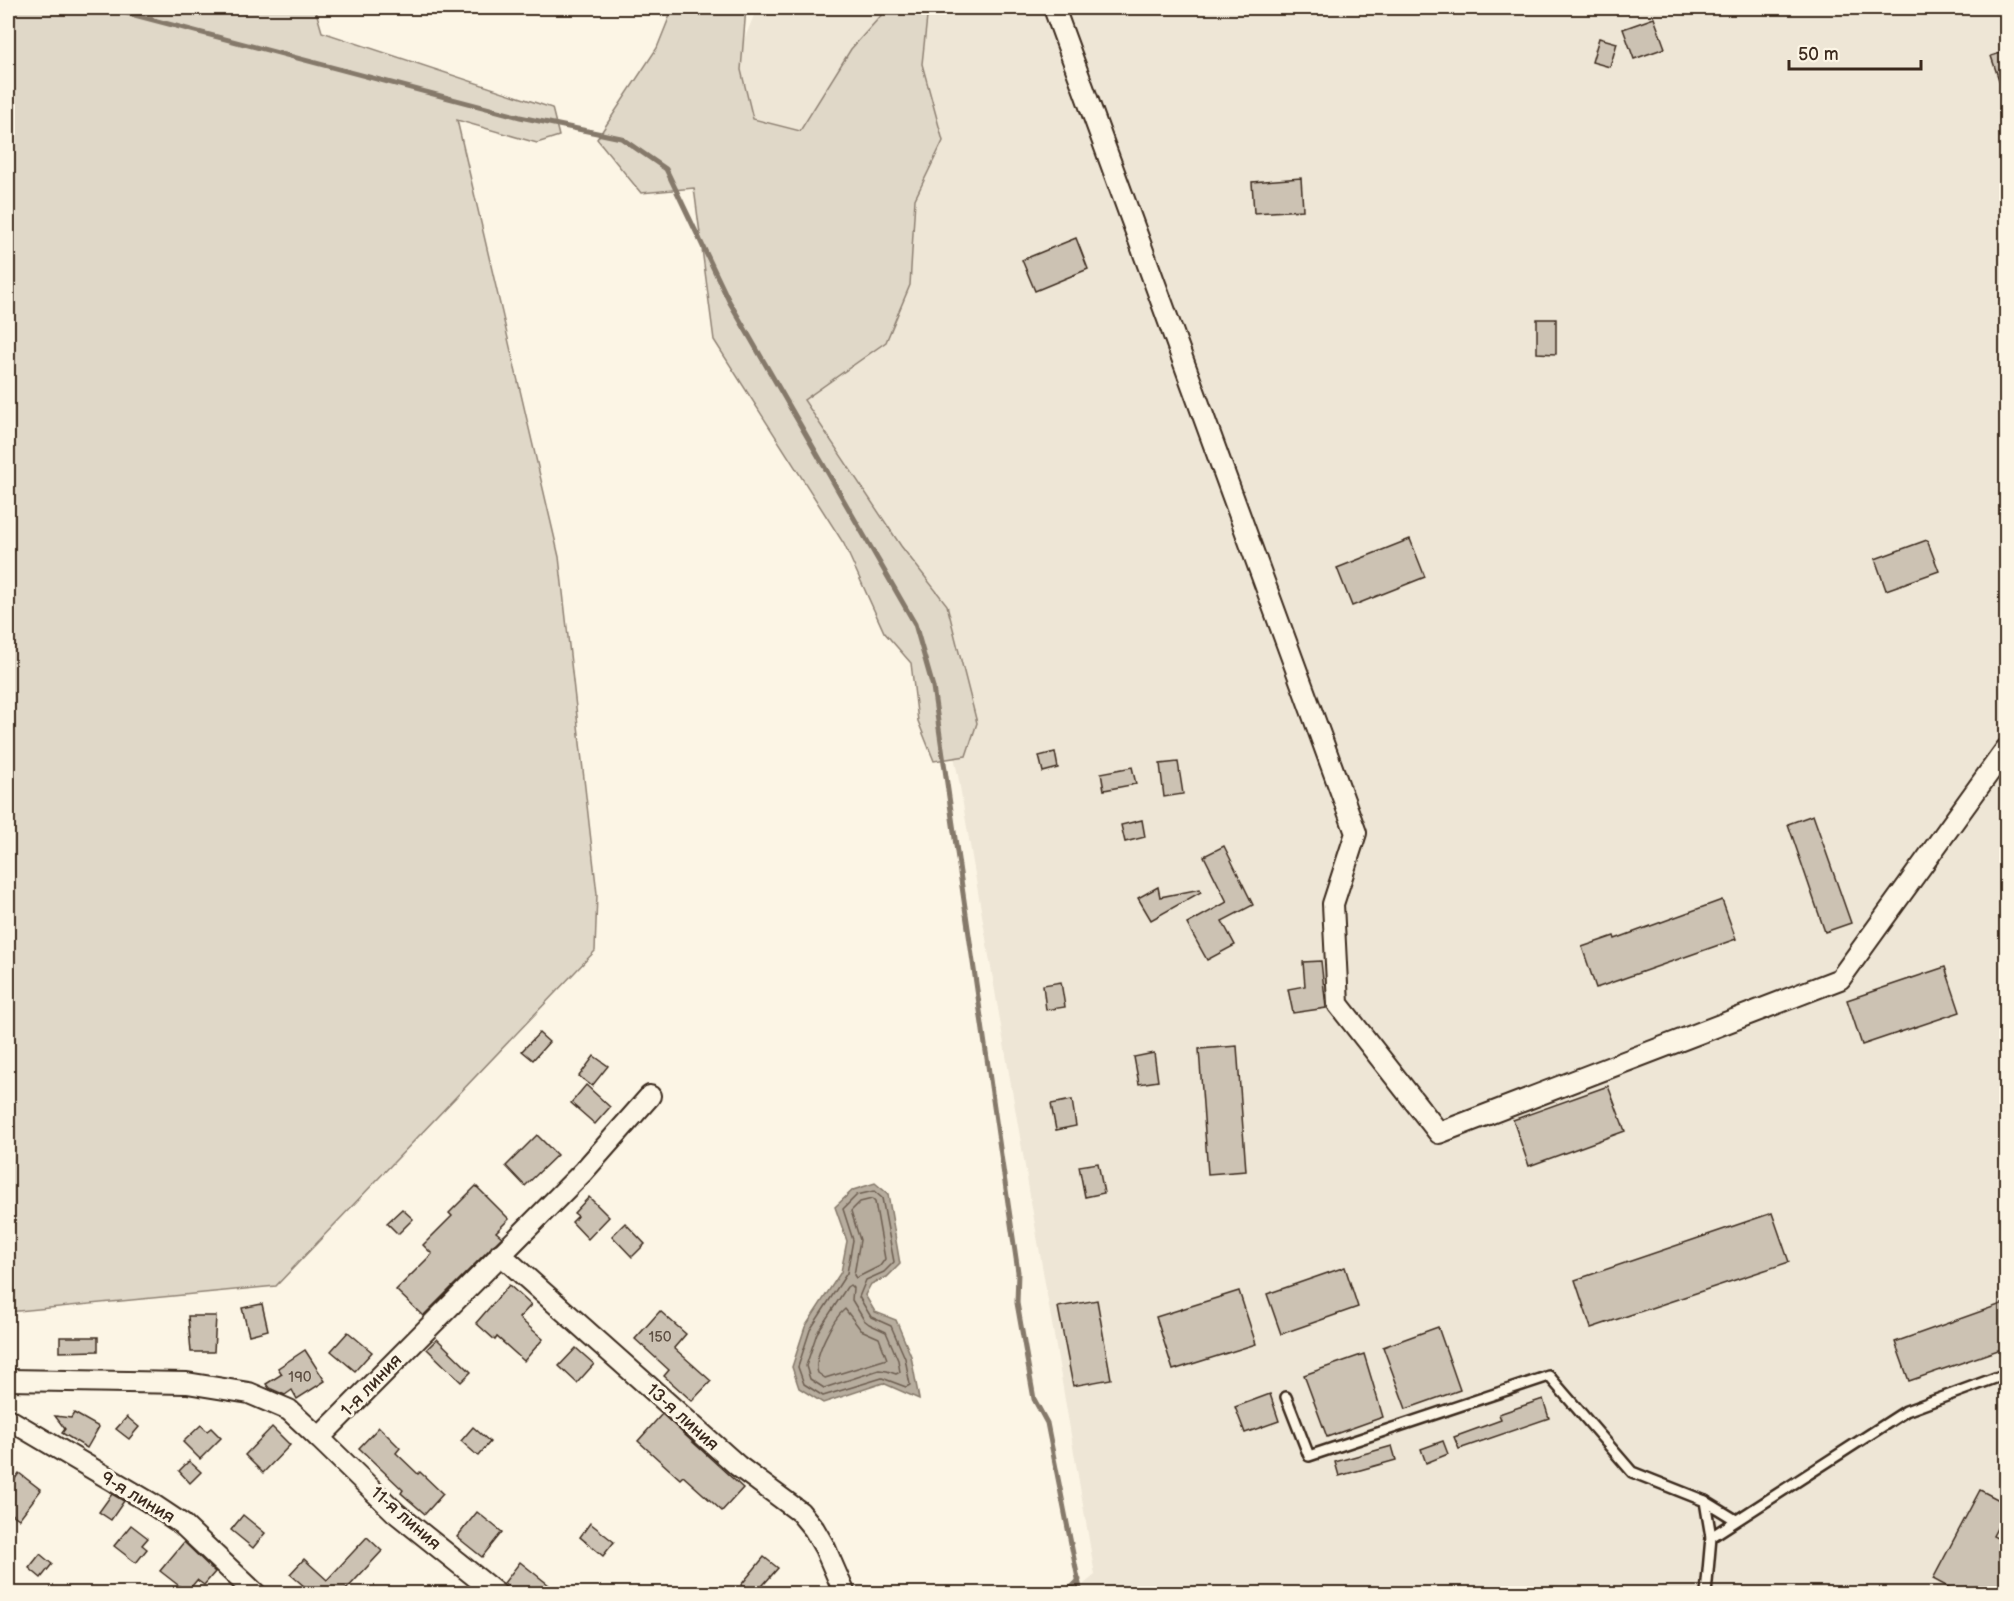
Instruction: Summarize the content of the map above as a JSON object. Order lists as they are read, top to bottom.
{
  "streets": {
    "street": [
      "1-я линия",
      "13-я линия",
      "9-я линия",
      "11-я линия"
    ]
  },
  "crossings": [
    ["1-я линия", "13-я линия"],
    ["1-я линия", "11-я линия"]
  ],
  "house_numbers": ["150", "190"],
  "scale_bar": "50 m"
}
